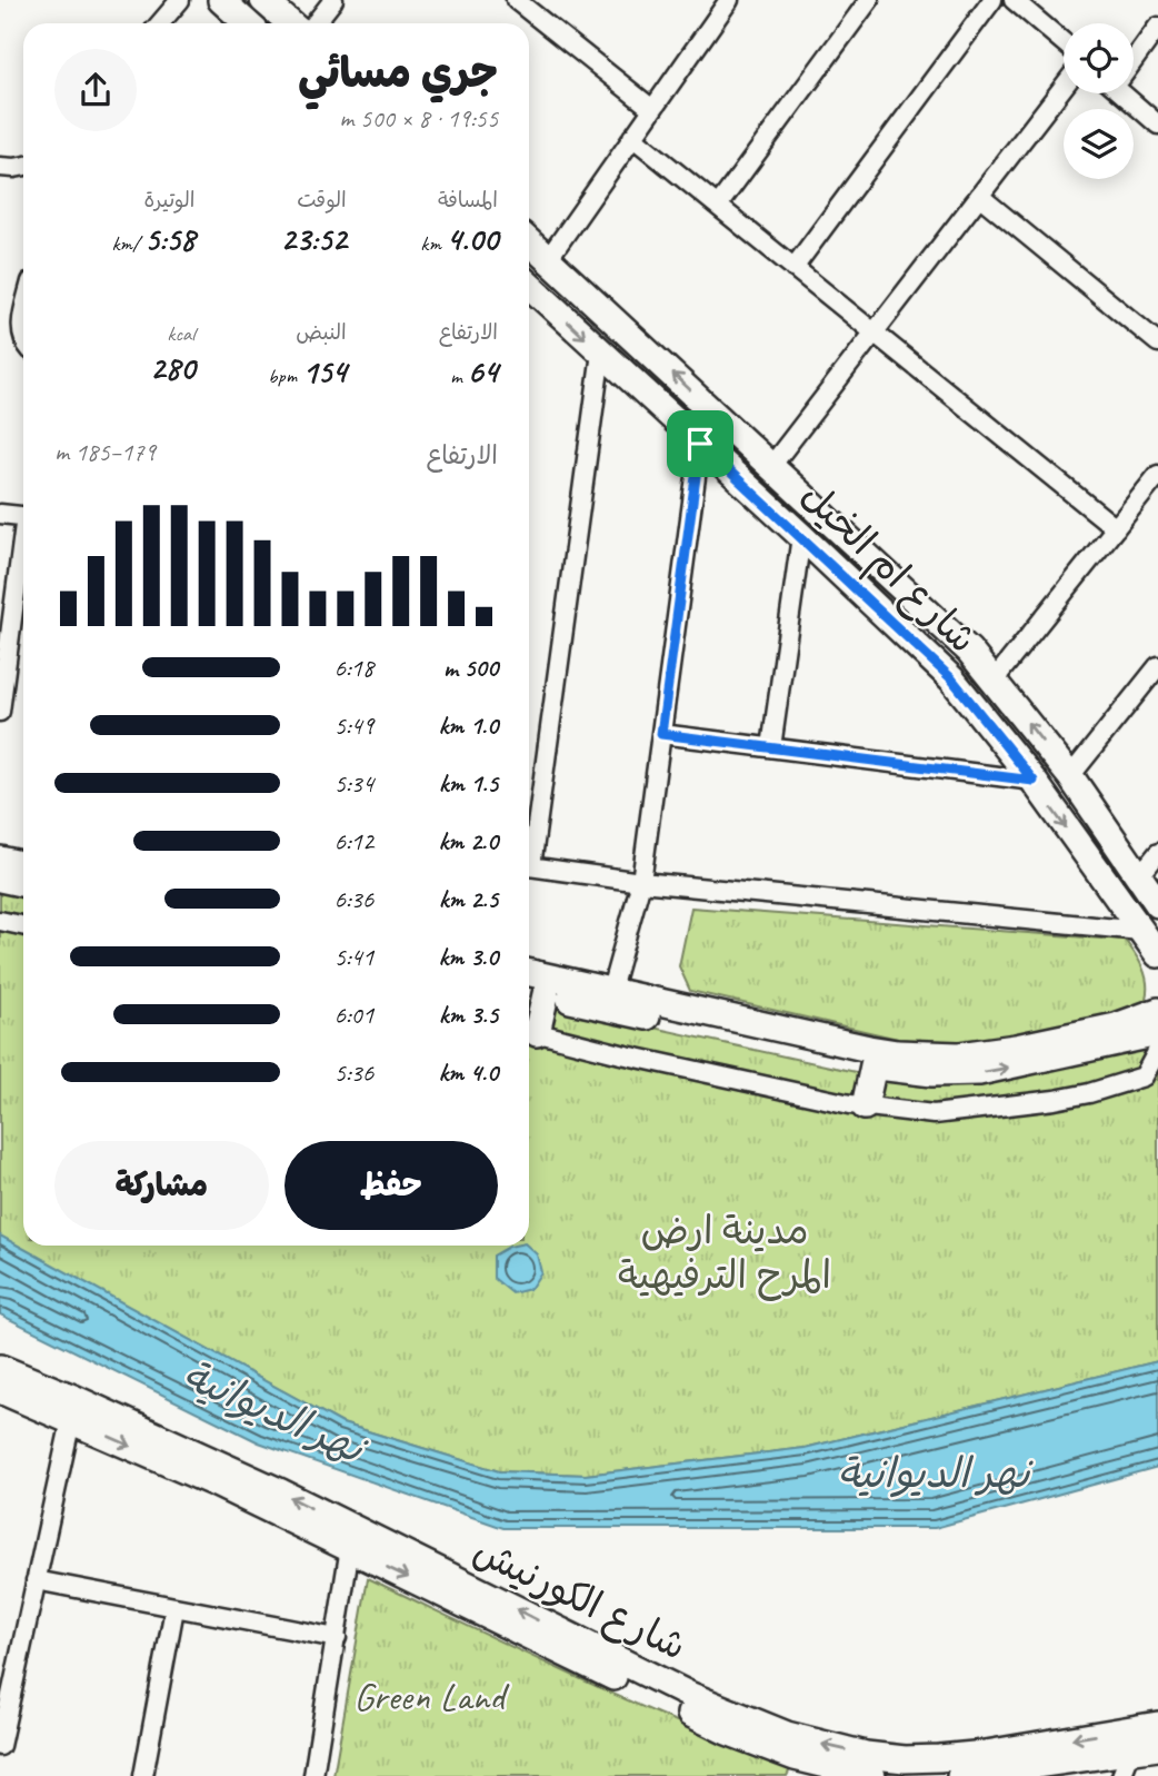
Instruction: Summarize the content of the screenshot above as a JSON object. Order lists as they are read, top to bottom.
{
  "streets": {
    "main road": ["شارع ام الخيل", "شارع الكورنيش"]
  },
  "water": ["نهر الديوانية"],
  "parks": ["مدينة ارض المرح الترفيهية", "Green Land"],
  "page": {
    "heading": ["جري مسائي", "19:55 · 8 × 500 m"],
    "stats": [
      ["المسافة", "4.00 km"],
      ["الوقت", "23:52"],
      ["الوتيرة", "5:58 /km"],
      ["الارتفاع", "64 m"],
      ["النبض", "154 bpm"],
      ["kcal", "280"]
    ],
    "chart": ["الارتفاع", "179–185 m"],
    "list": [
      {
        "name": "500 m",
        "note": "6:18"
      },
      {
        "name": "1.0 km",
        "note": "5:49"
      },
      {
        "name": "1.5 km",
        "note": "5:34"
      },
      {
        "name": "2.0 km",
        "note": "6:12"
      },
      {
        "name": "2.5 km",
        "note": "6:36"
      },
      {
        "name": "3.0 km",
        "note": "5:41"
      },
      {
        "name": "3.5 km",
        "note": "6:01"
      },
      {
        "name": "4.0 km",
        "note": "5:36"
      }
    ],
    "buttons": ["حفظ", "مشاركة"]
  }
}
